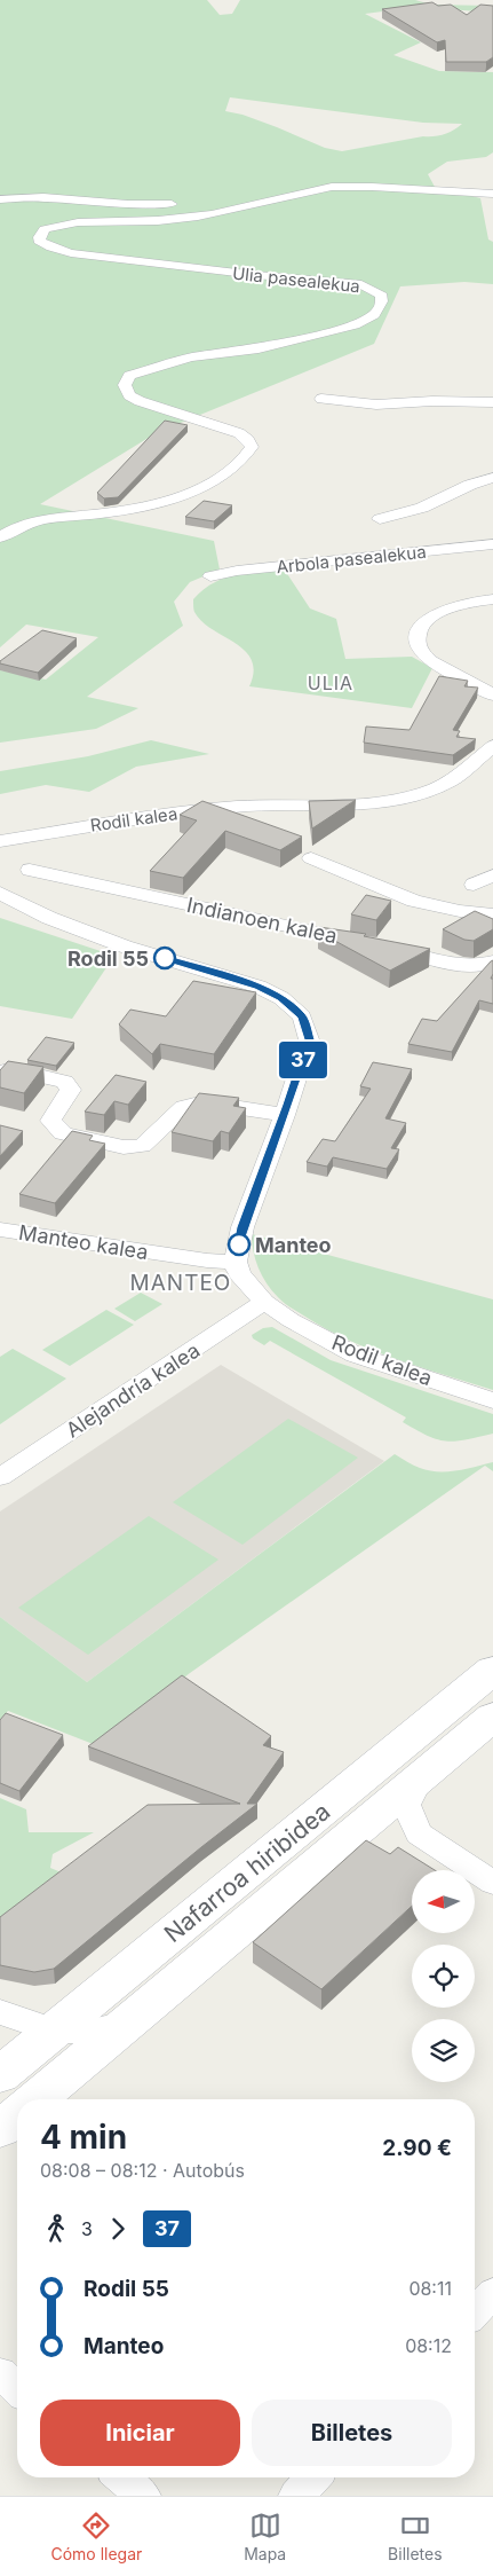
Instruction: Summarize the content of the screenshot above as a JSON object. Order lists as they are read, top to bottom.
{
  "streets": {
    "main road": ["Nafarroa hiribidea"],
    "street": [
      "Ulia pasealekua",
      "Arbola pasealekua",
      "Rodil kalea",
      "Indianoen kalea",
      "Manteo kalea",
      "Alejandría kalea"
    ]
  },
  "crossings": [
    ["Rodil kalea", "Manteo kalea"],
    ["Rodil kalea", "Alejandría kalea"]
  ],
  "districts": ["ULIA", "MANTEO"],
  "places": ["Rodil 55", "Manteo"],
  "lines": ["bus line 37"],
  "north": "left",
  "page": {
    "on_map": "37",
    "heading": ["4 min", "08:08 – 08:12 · Autobús", "2.90 €"],
    "legs": ["3", "37"],
    "list": [
      {
        "name": "Rodil 55",
        "value": "08:11"
      },
      {
        "name": "Manteo",
        "value": "08:12"
      }
    ],
    "buttons": ["Iniciar", "Billetes"],
    "tabs": ["Cómo llegar", "Mapa", "Billetes"]
  }
}
